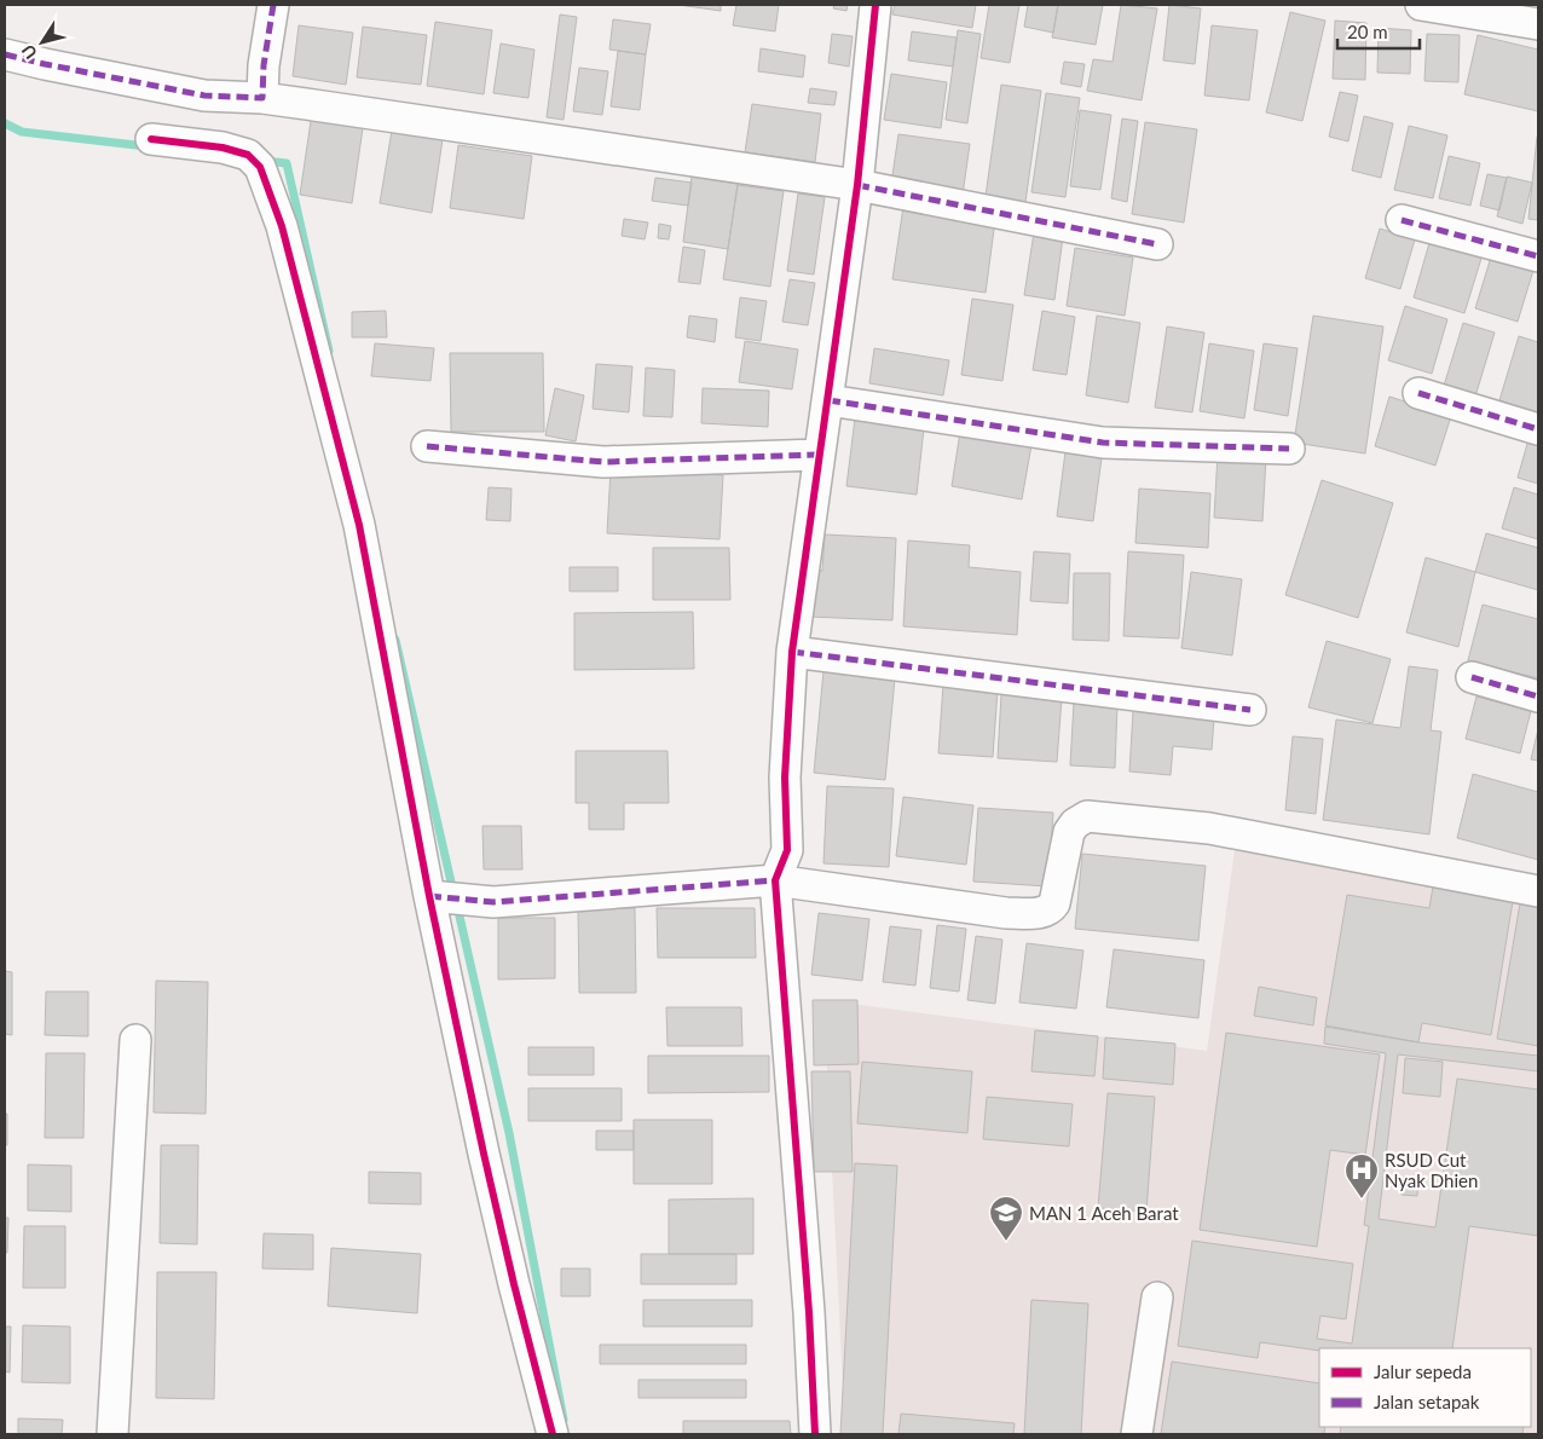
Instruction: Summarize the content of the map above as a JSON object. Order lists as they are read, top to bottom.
{
  "places": {
    "hospital": ["RSUD Cut Nyak Dhien"],
    "school or university": ["MAN 1 Aceh Barat"]
  },
  "legend": ["Jalur sepeda", "Jalan setapak"],
  "scale_bar": "20 m",
  "north": "bottom left"
}
